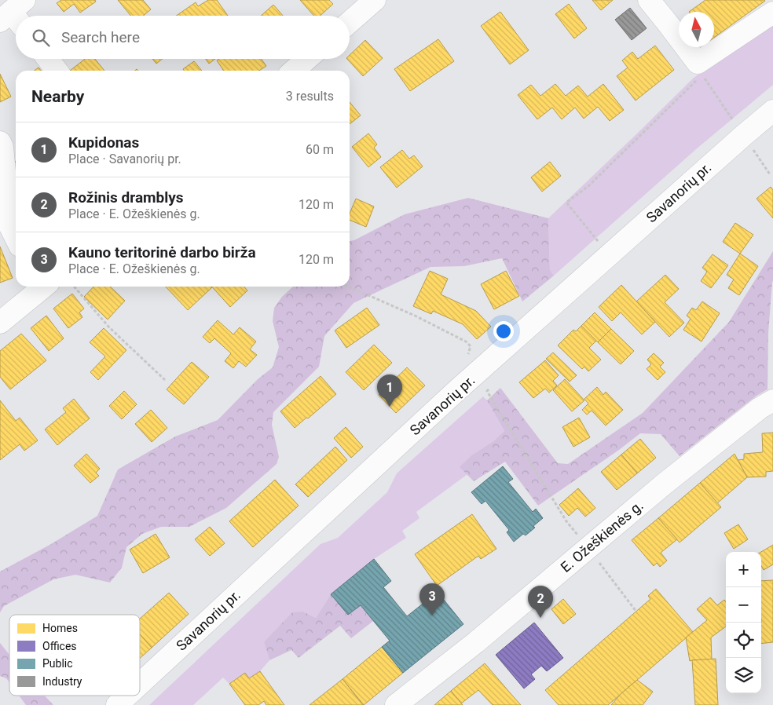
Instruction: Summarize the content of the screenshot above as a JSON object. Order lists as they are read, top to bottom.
{
  "streets": {
    "main road": ["Savanorių pr.", "E. Ožeškienės g."]
  },
  "legend": [
    "Homes",
    "Offices",
    "Public",
    "Industry"
  ],
  "north": "top",
  "page": {
    "search": "Search here",
    "heading": ["Nearby", "3 results"],
    "list": [
      {
        "mark": "1",
        "name": "Kupidonas",
        "note": "Place · Savanorių pr.",
        "value": "60 m"
      },
      {
        "mark": "2",
        "name": "Rožinis dramblys",
        "note": "Place · E. Ožeškienės g.",
        "value": "120 m"
      },
      {
        "mark": "3",
        "name": "Kauno teritorinė darbo birža",
        "note": "Place · E. Ožeškienės g.",
        "value": "120 m"
      }
    ],
    "pins": ["1", "3", "2"],
    "map_buttons": ["+", "−"]
  }
}
